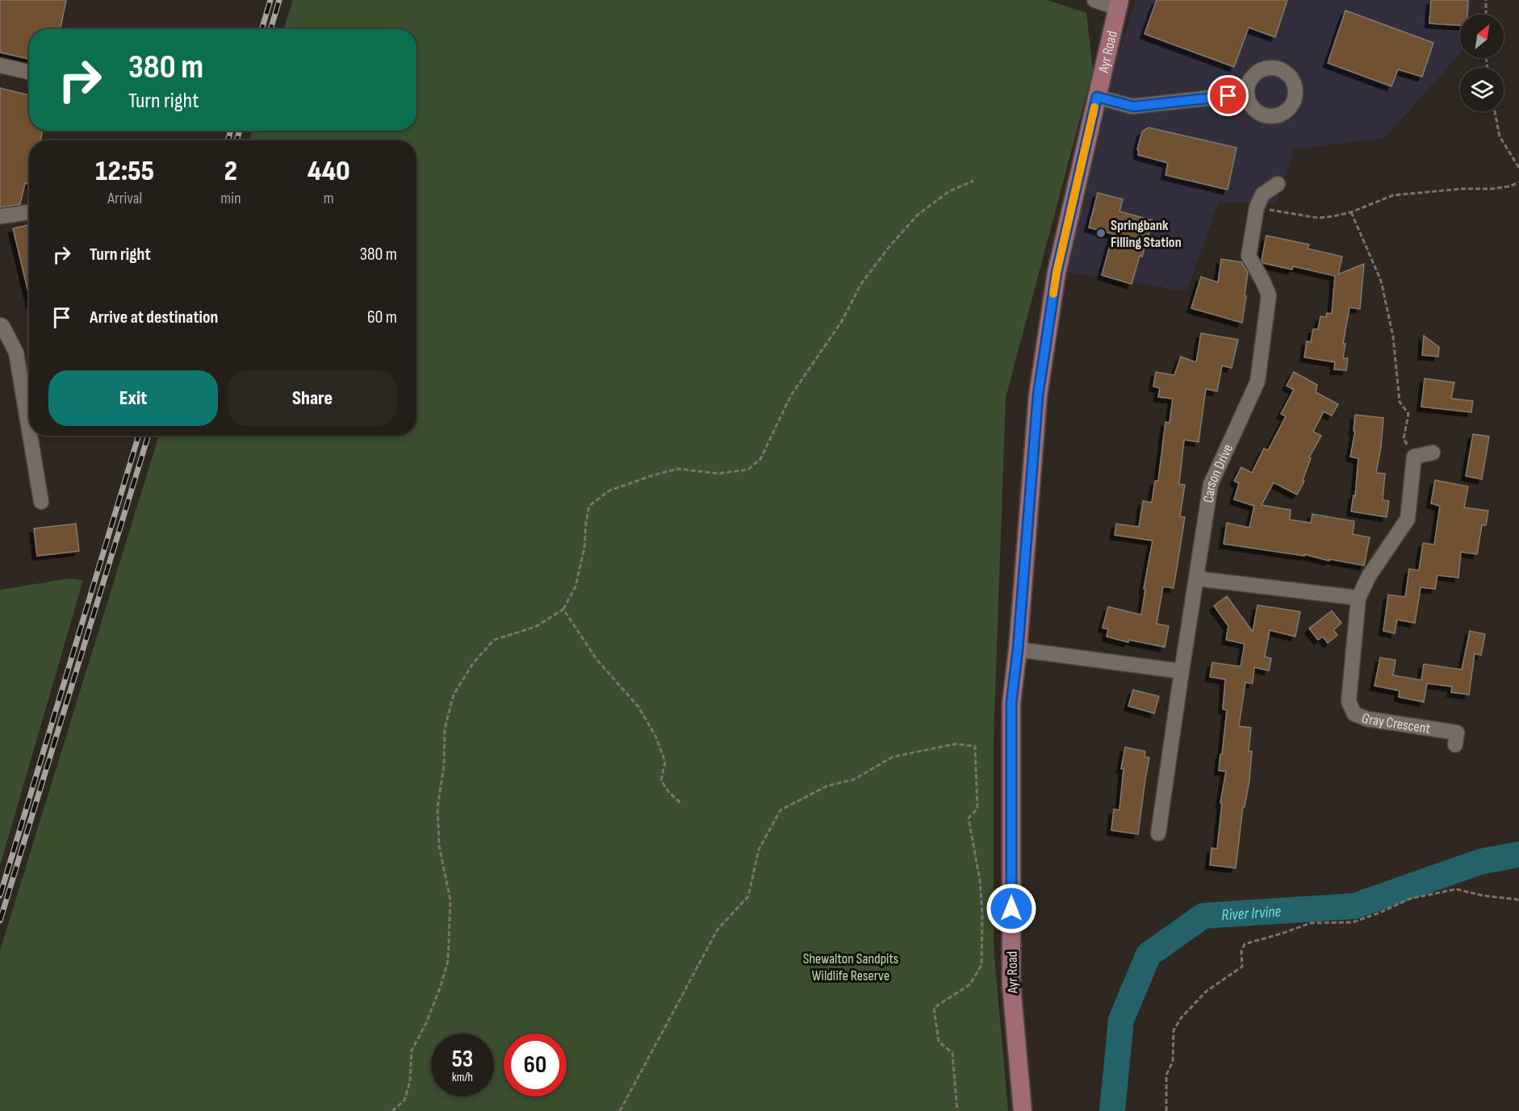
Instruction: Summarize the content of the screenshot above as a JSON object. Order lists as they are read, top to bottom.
{
  "streets": {
    "main road": ["Ayr Road"],
    "street": ["Carson Drive", "Gray Crescent"]
  },
  "water": ["River Irvine"],
  "parks": ["Shewalton Sandpits Wildlife Reserve"],
  "places": ["Springbank Filling Station"],
  "north": "top right",
  "page": {
    "turn": ["380 m", "Turn right"],
    "eta": [
      "12:55",
      "Arrival",
      "2",
      "min",
      "440",
      "m"
    ],
    "list": [
      {
        "name": "Turn right",
        "value": "380 m"
      },
      {
        "name": "Arrive at destination",
        "value": "60 m"
      }
    ],
    "buttons": ["Exit", "Share"],
    "speed": "53 km/h",
    "limit": "60"
  }
}
